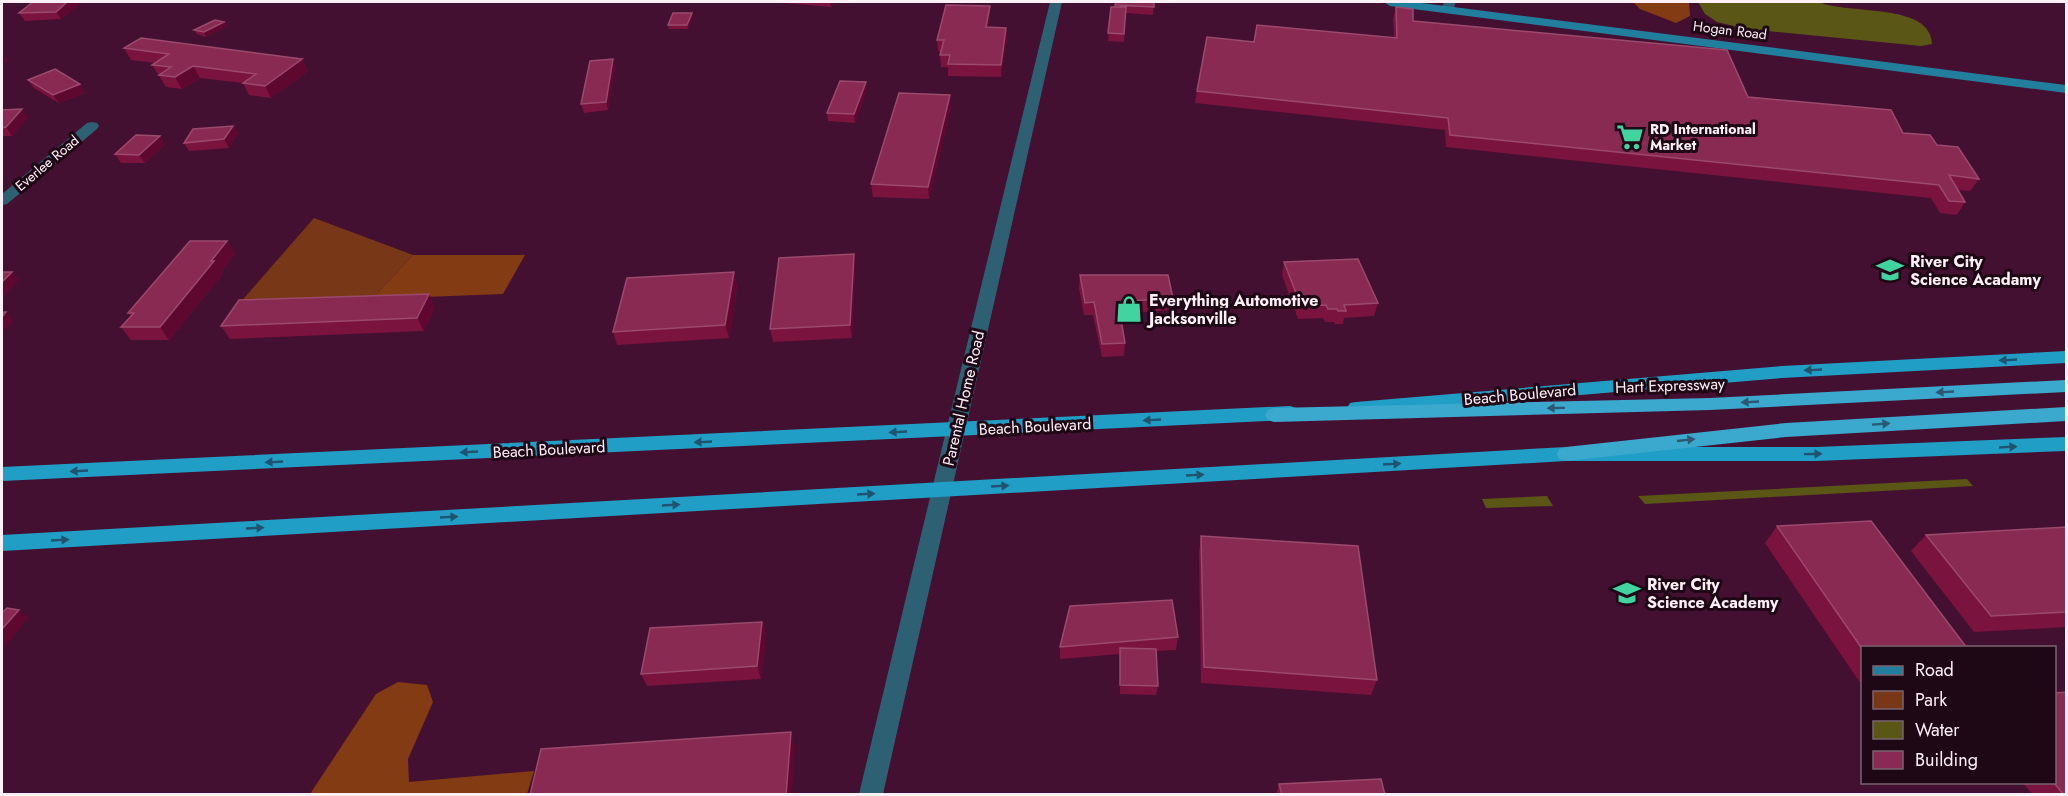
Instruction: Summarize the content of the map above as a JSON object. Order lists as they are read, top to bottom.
{
  "streets": {
    "highway": ["Hart Expressway", "Beach Boulevard"],
    "main road": ["Hogan Road"],
    "street": ["Everlee Road", "Parental Home Road"]
  },
  "crossings": [
    ["Hart Expressway", "Beach Boulevard"],
    ["Beach Boulevard", "Parental Home Road"]
  ],
  "places": {
    "supermarket": ["RD International Market"],
    "school or university": ["River City Science Acadamy", "River City Science Academy"],
    "shop": ["Everything Automotive Jacksonville"]
  },
  "legend": [
    "Road",
    "Park",
    "Water",
    "Building"
  ]
}
